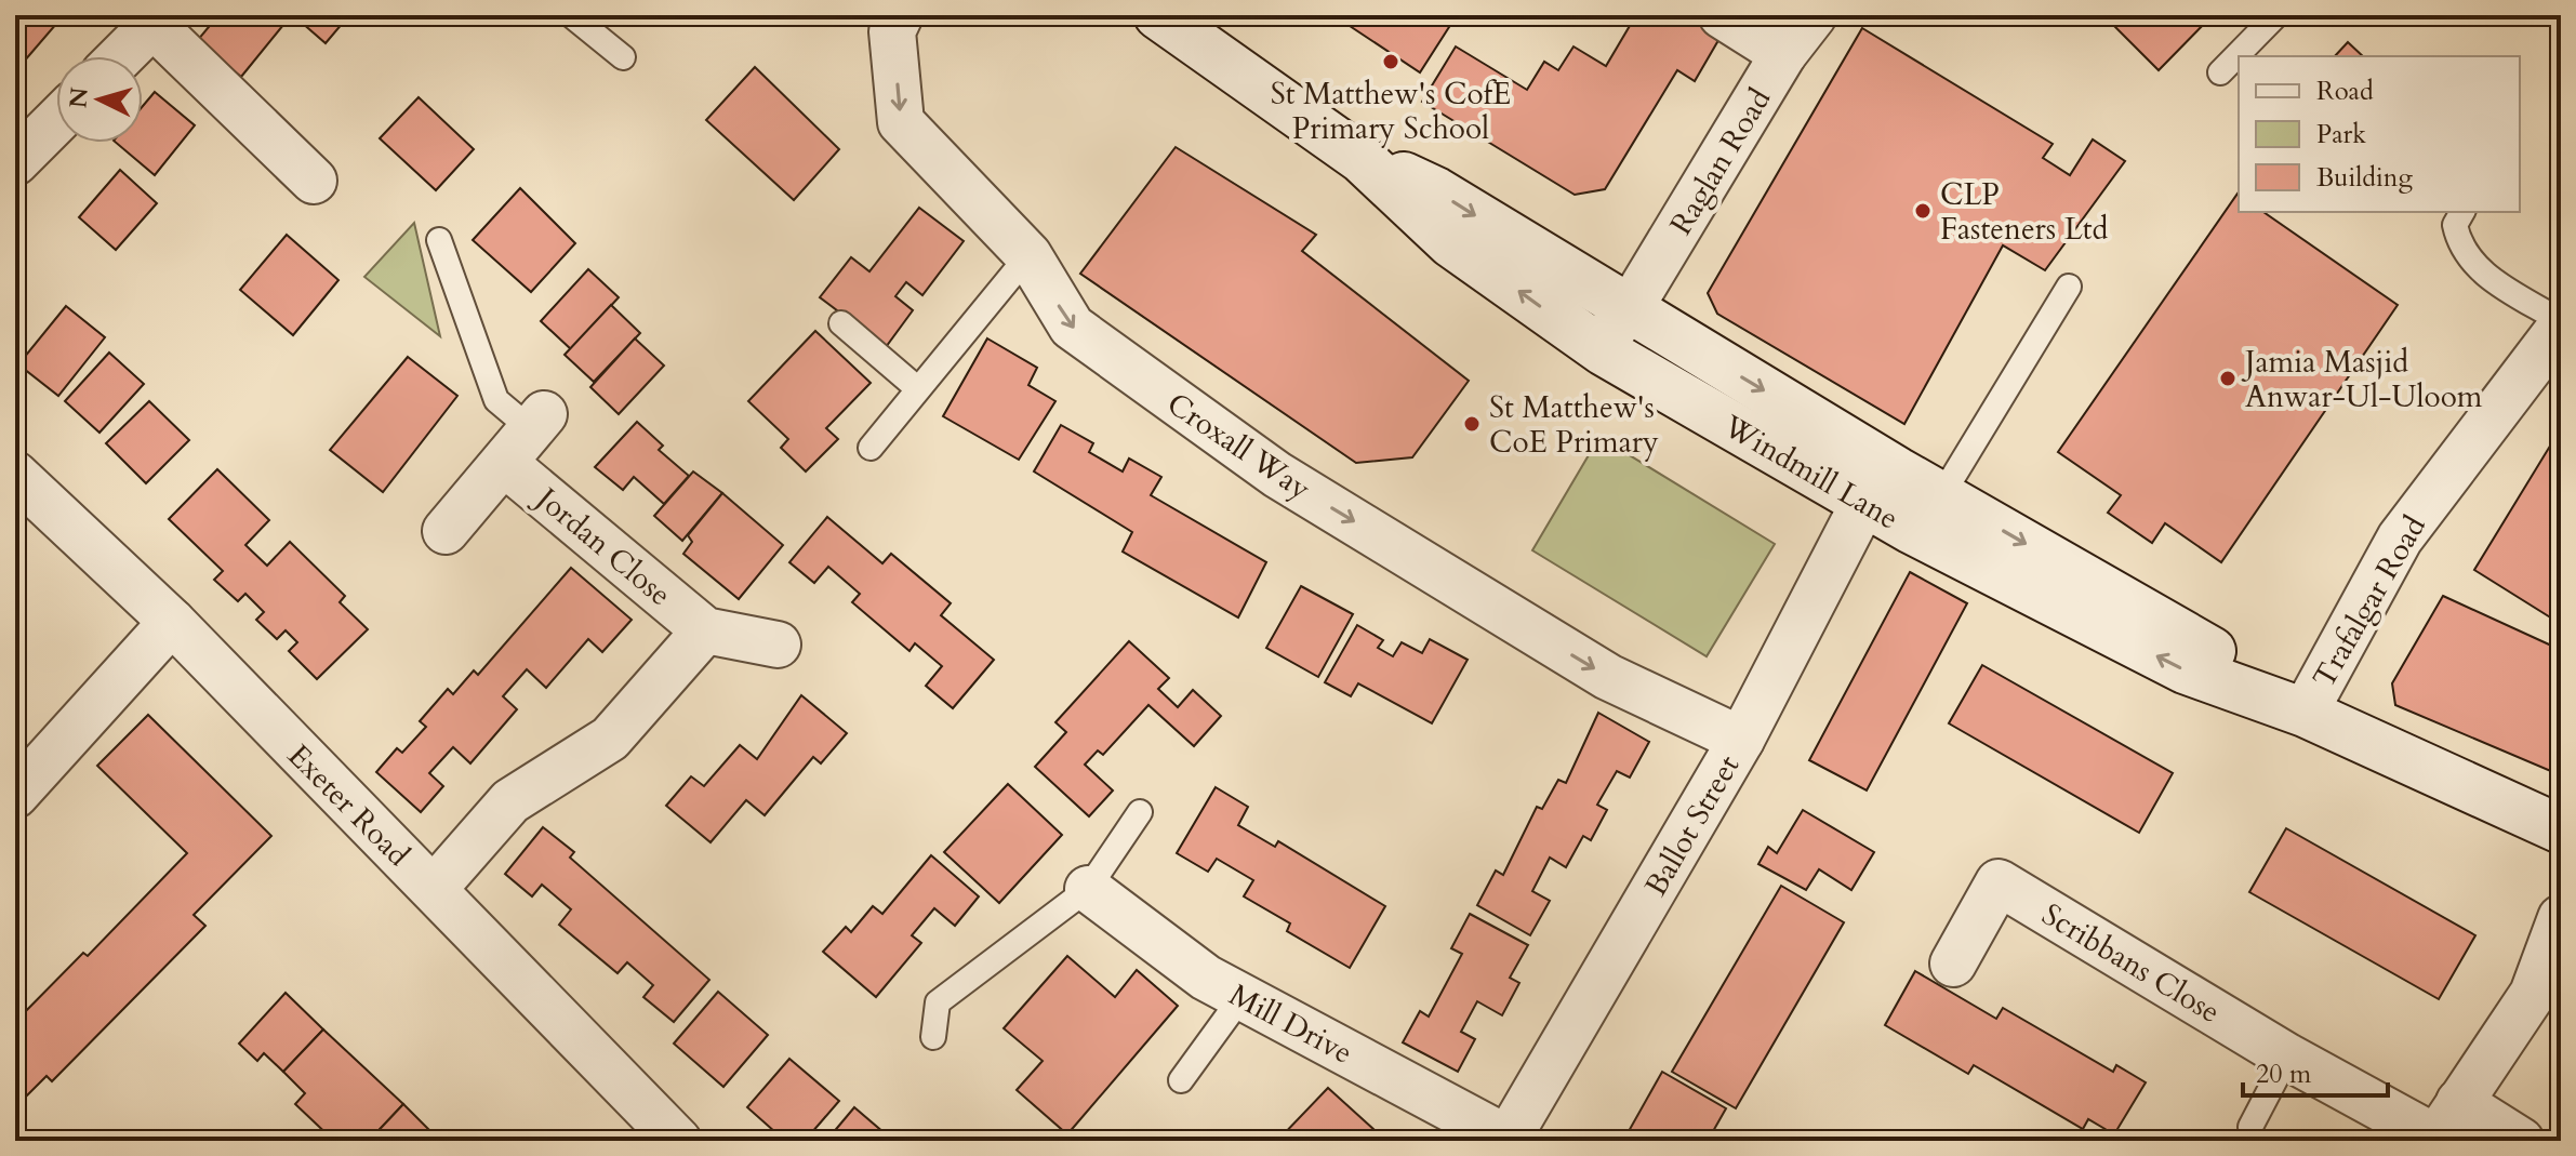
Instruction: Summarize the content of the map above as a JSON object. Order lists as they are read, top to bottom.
{
  "streets": {
    "main road": ["Windmill Lane"],
    "street": [
      "Raglan Road",
      "Croxall Way",
      "Jordan Close",
      "Trafalgar Road",
      "Exeter Road",
      "Ballot Street",
      "Scribbans Close",
      "Mill Drive"
    ]
  },
  "crossings": [
    ["Raglan Road", "Windmill Lane"],
    ["Croxall Way", "Ballot Street"],
    ["Windmill Lane", "Trafalgar Road"],
    ["Windmill Lane", "Ballot Street"],
    ["Ballot Street", "Mill Drive"]
  ],
  "one_way": ["Croxall Way"],
  "places": [
    "St Matthew's CofE Primary School",
    "CLP Fasteners Ltd",
    "Jamia Masjid Anwar-Ul-Uloom",
    "St Matthew's CoE Primary"
  ],
  "legend": ["Road", "Park", "Building"],
  "scale_bar": "20 m",
  "north": "left"
}
